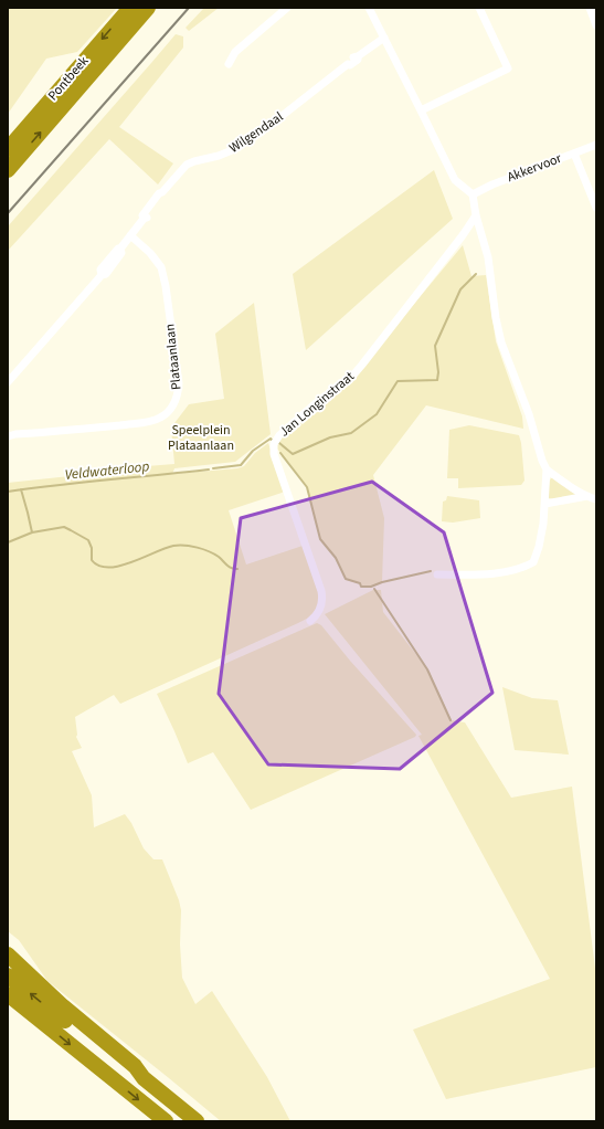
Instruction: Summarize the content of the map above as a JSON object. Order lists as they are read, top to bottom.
{
  "streets": {
    "highway": ["Pontbeek"],
    "street": [
      "Wilgendaal",
      "Akkervoor",
      "Plataanlaan",
      "Jan Longinstraat"
    ]
  },
  "crossings": [
    ["Wilgendaal", "Plataanlaan"]
  ],
  "water": ["Veldwaterloop"],
  "parks": ["Speelplein Plataanlaan"]
}
